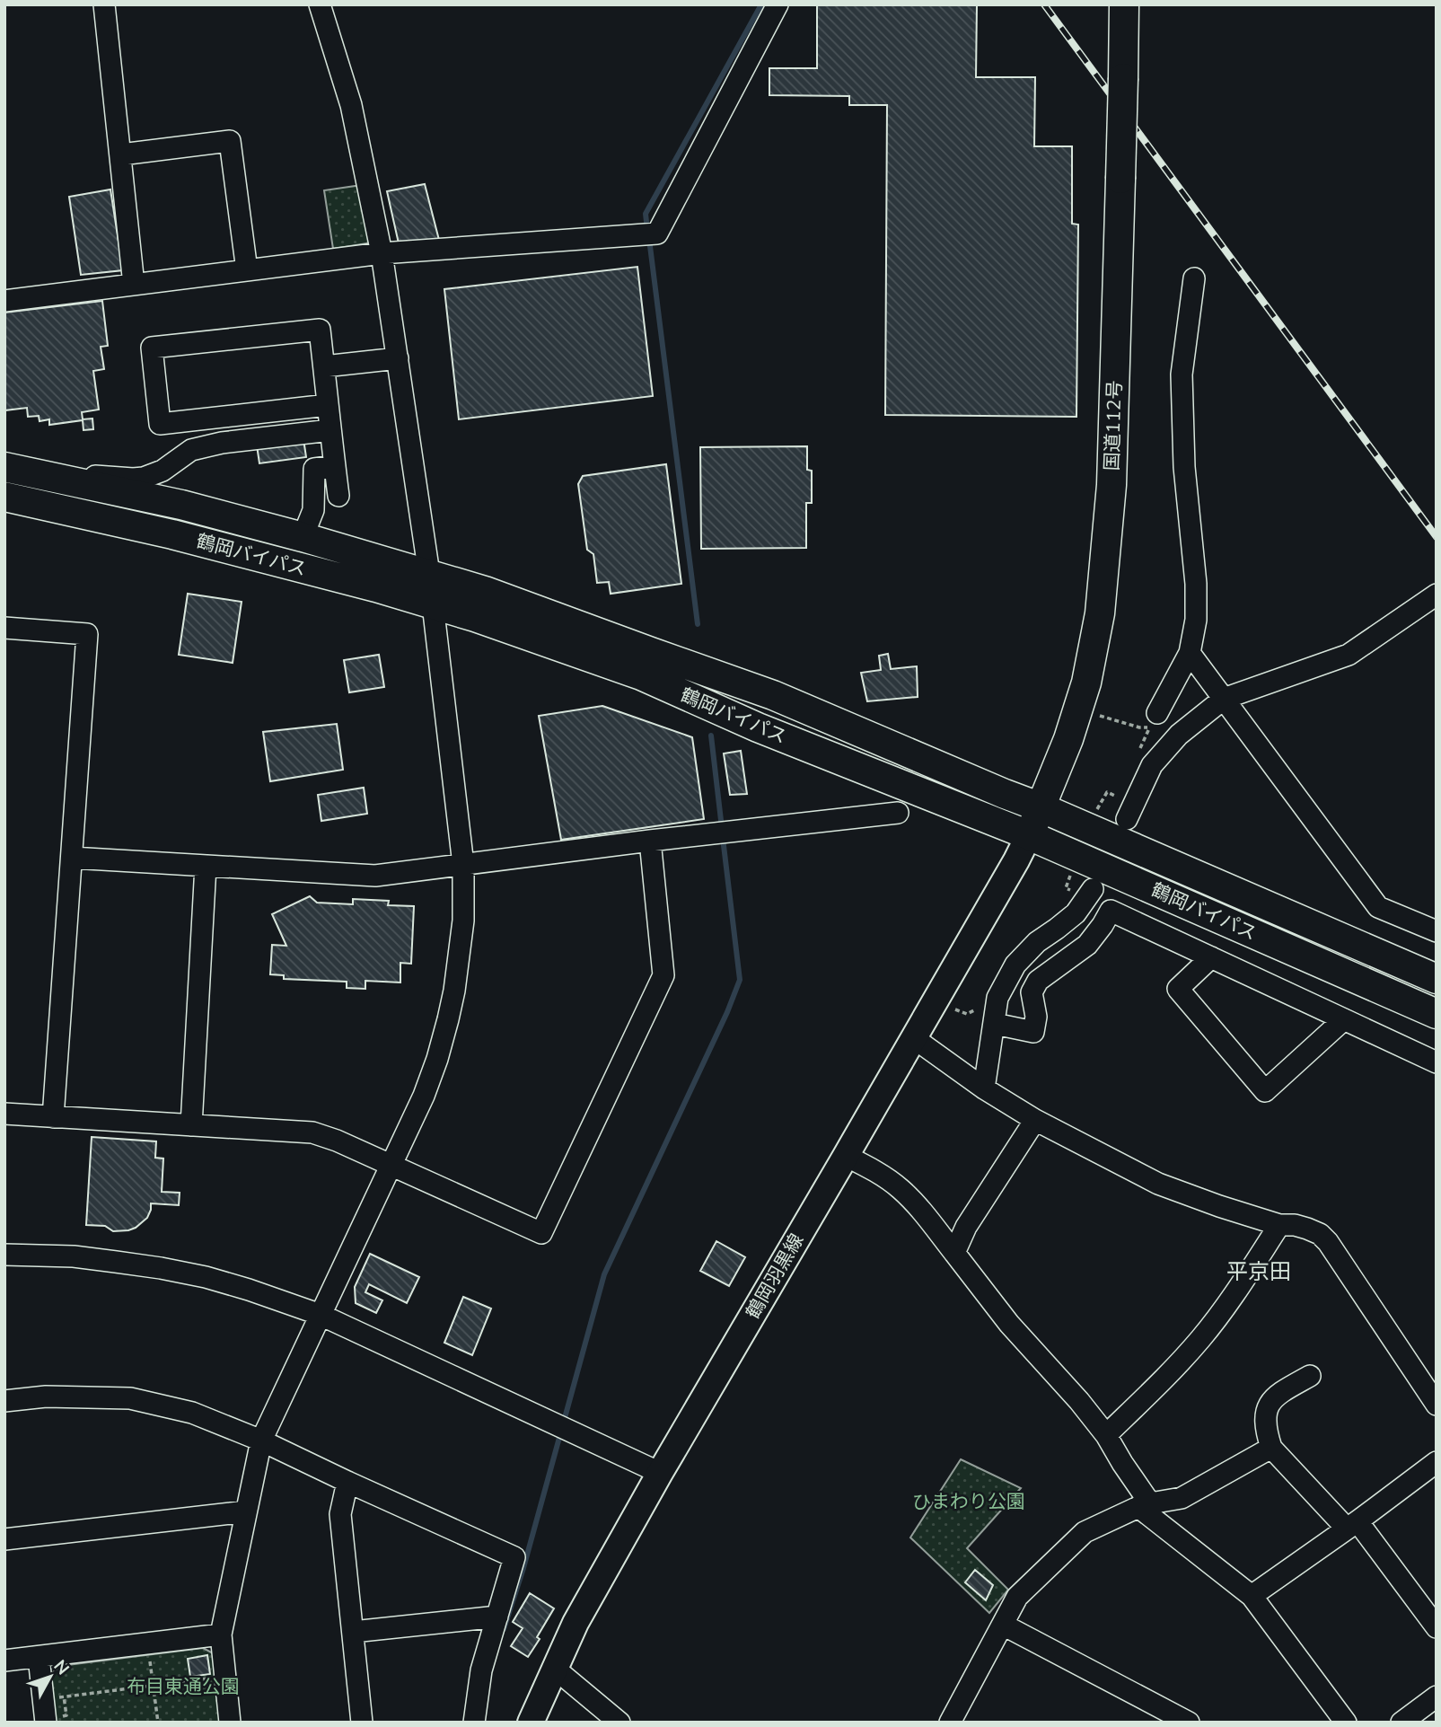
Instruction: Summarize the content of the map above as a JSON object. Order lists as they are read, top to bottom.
{
  "streets": {
    "highway": ["国道112号", "鶴岡バイパス"],
    "main road": ["鶴岡羽黒線"]
  },
  "crossings": [
    ["国道112号", "鶴岡バイパス"],
    ["国道112号", "鶴岡羽黒線"],
    ["鶴岡バイパス", "鶴岡羽黒線"]
  ],
  "districts": ["平京田"],
  "parks": ["ひまわり公園", "布目東通公園"],
  "north": "top right"
}
